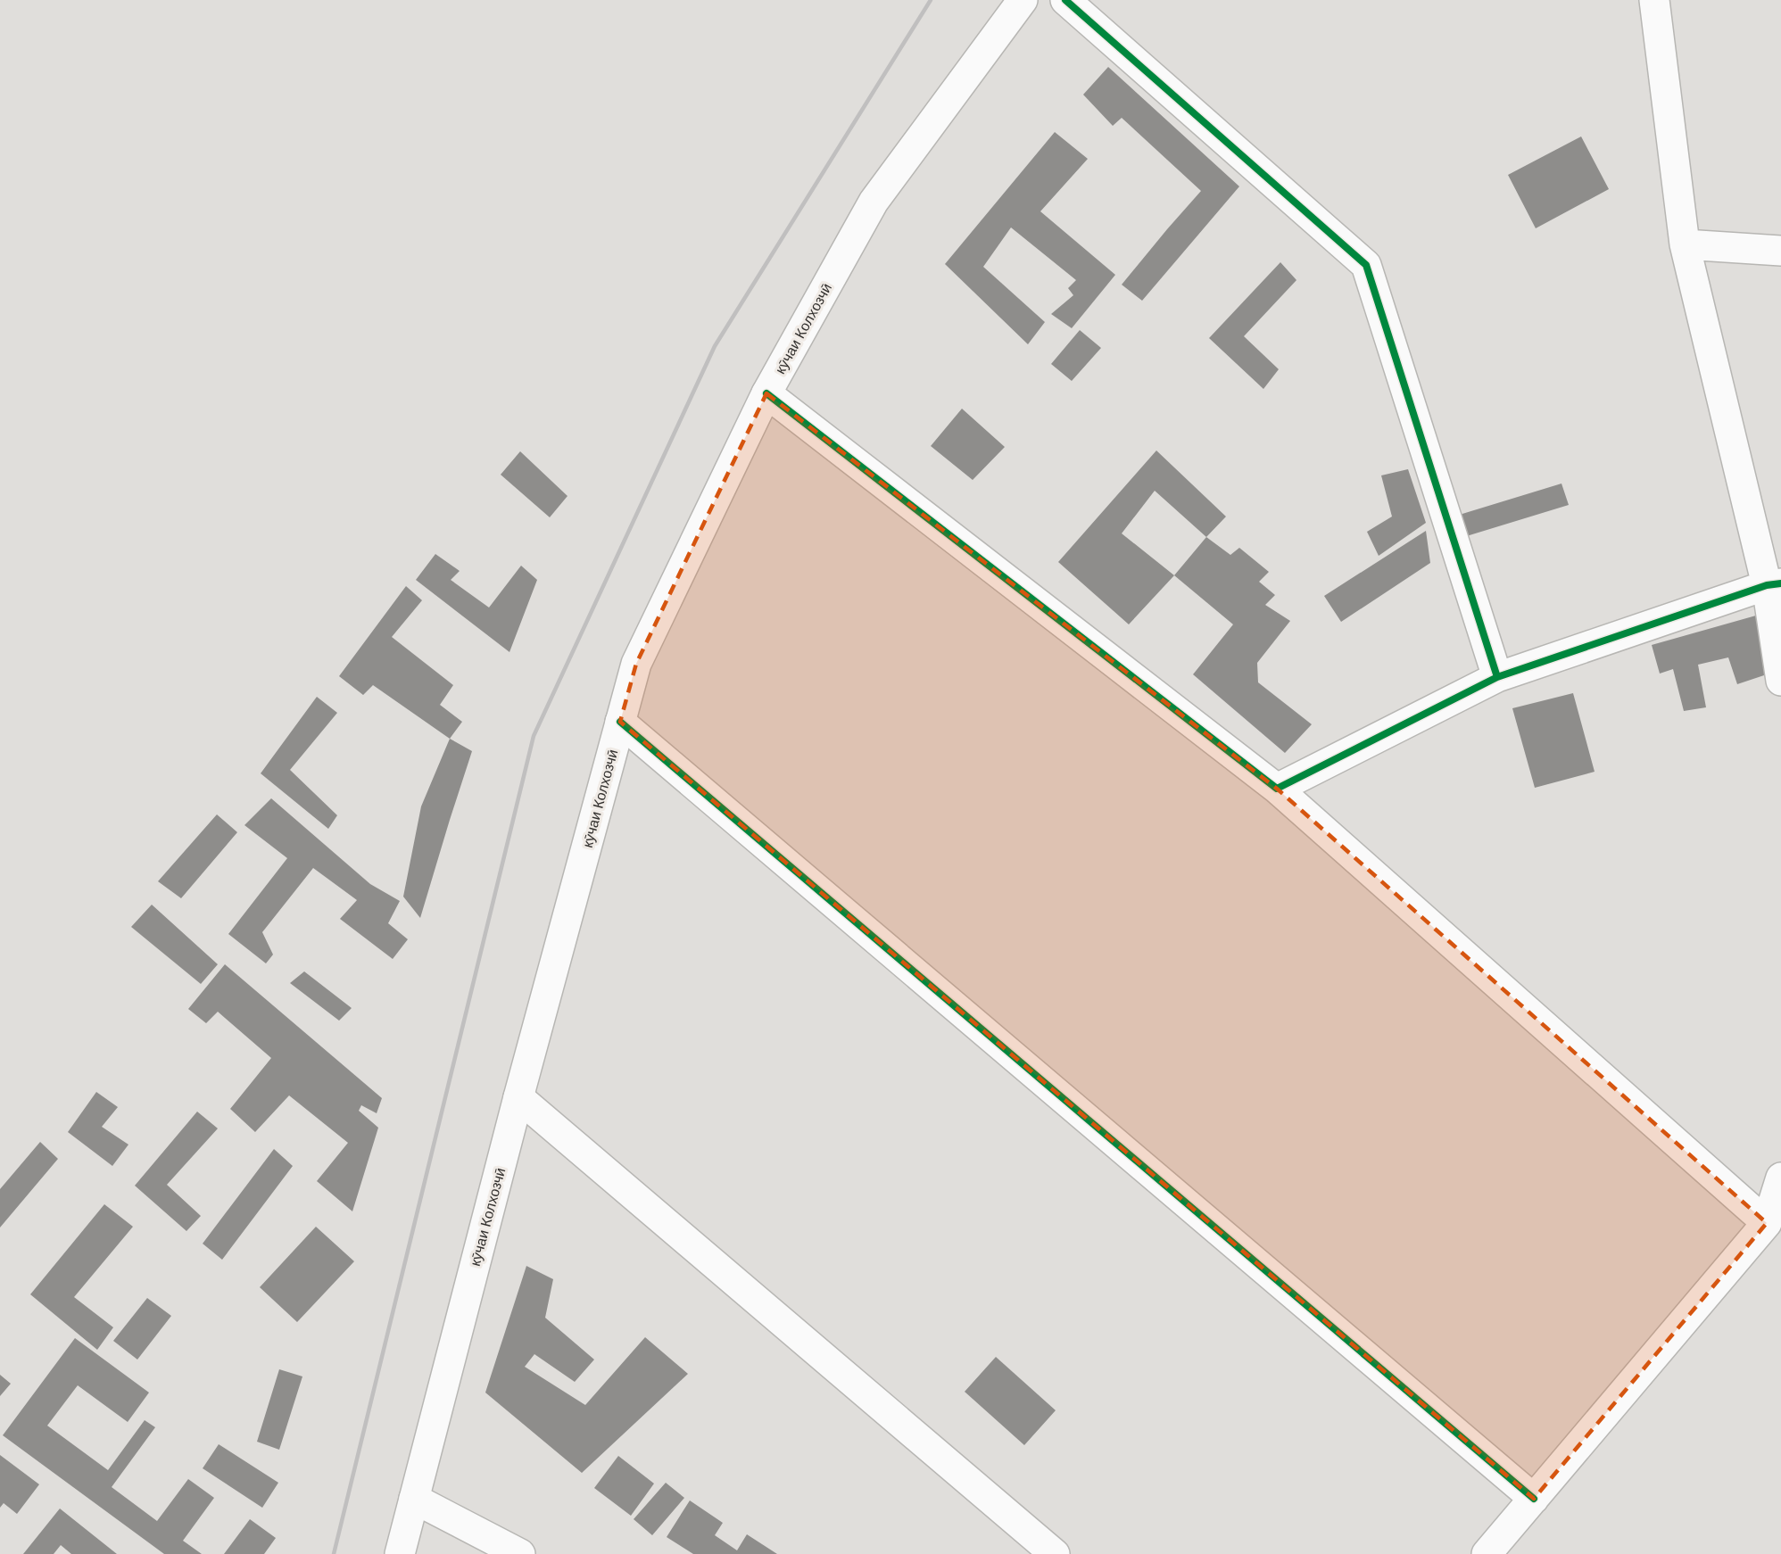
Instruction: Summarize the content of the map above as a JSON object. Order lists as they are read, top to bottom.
{
  "streets": {
    "street": ["кӯчаи Колхозчӣ"]
  }
}
